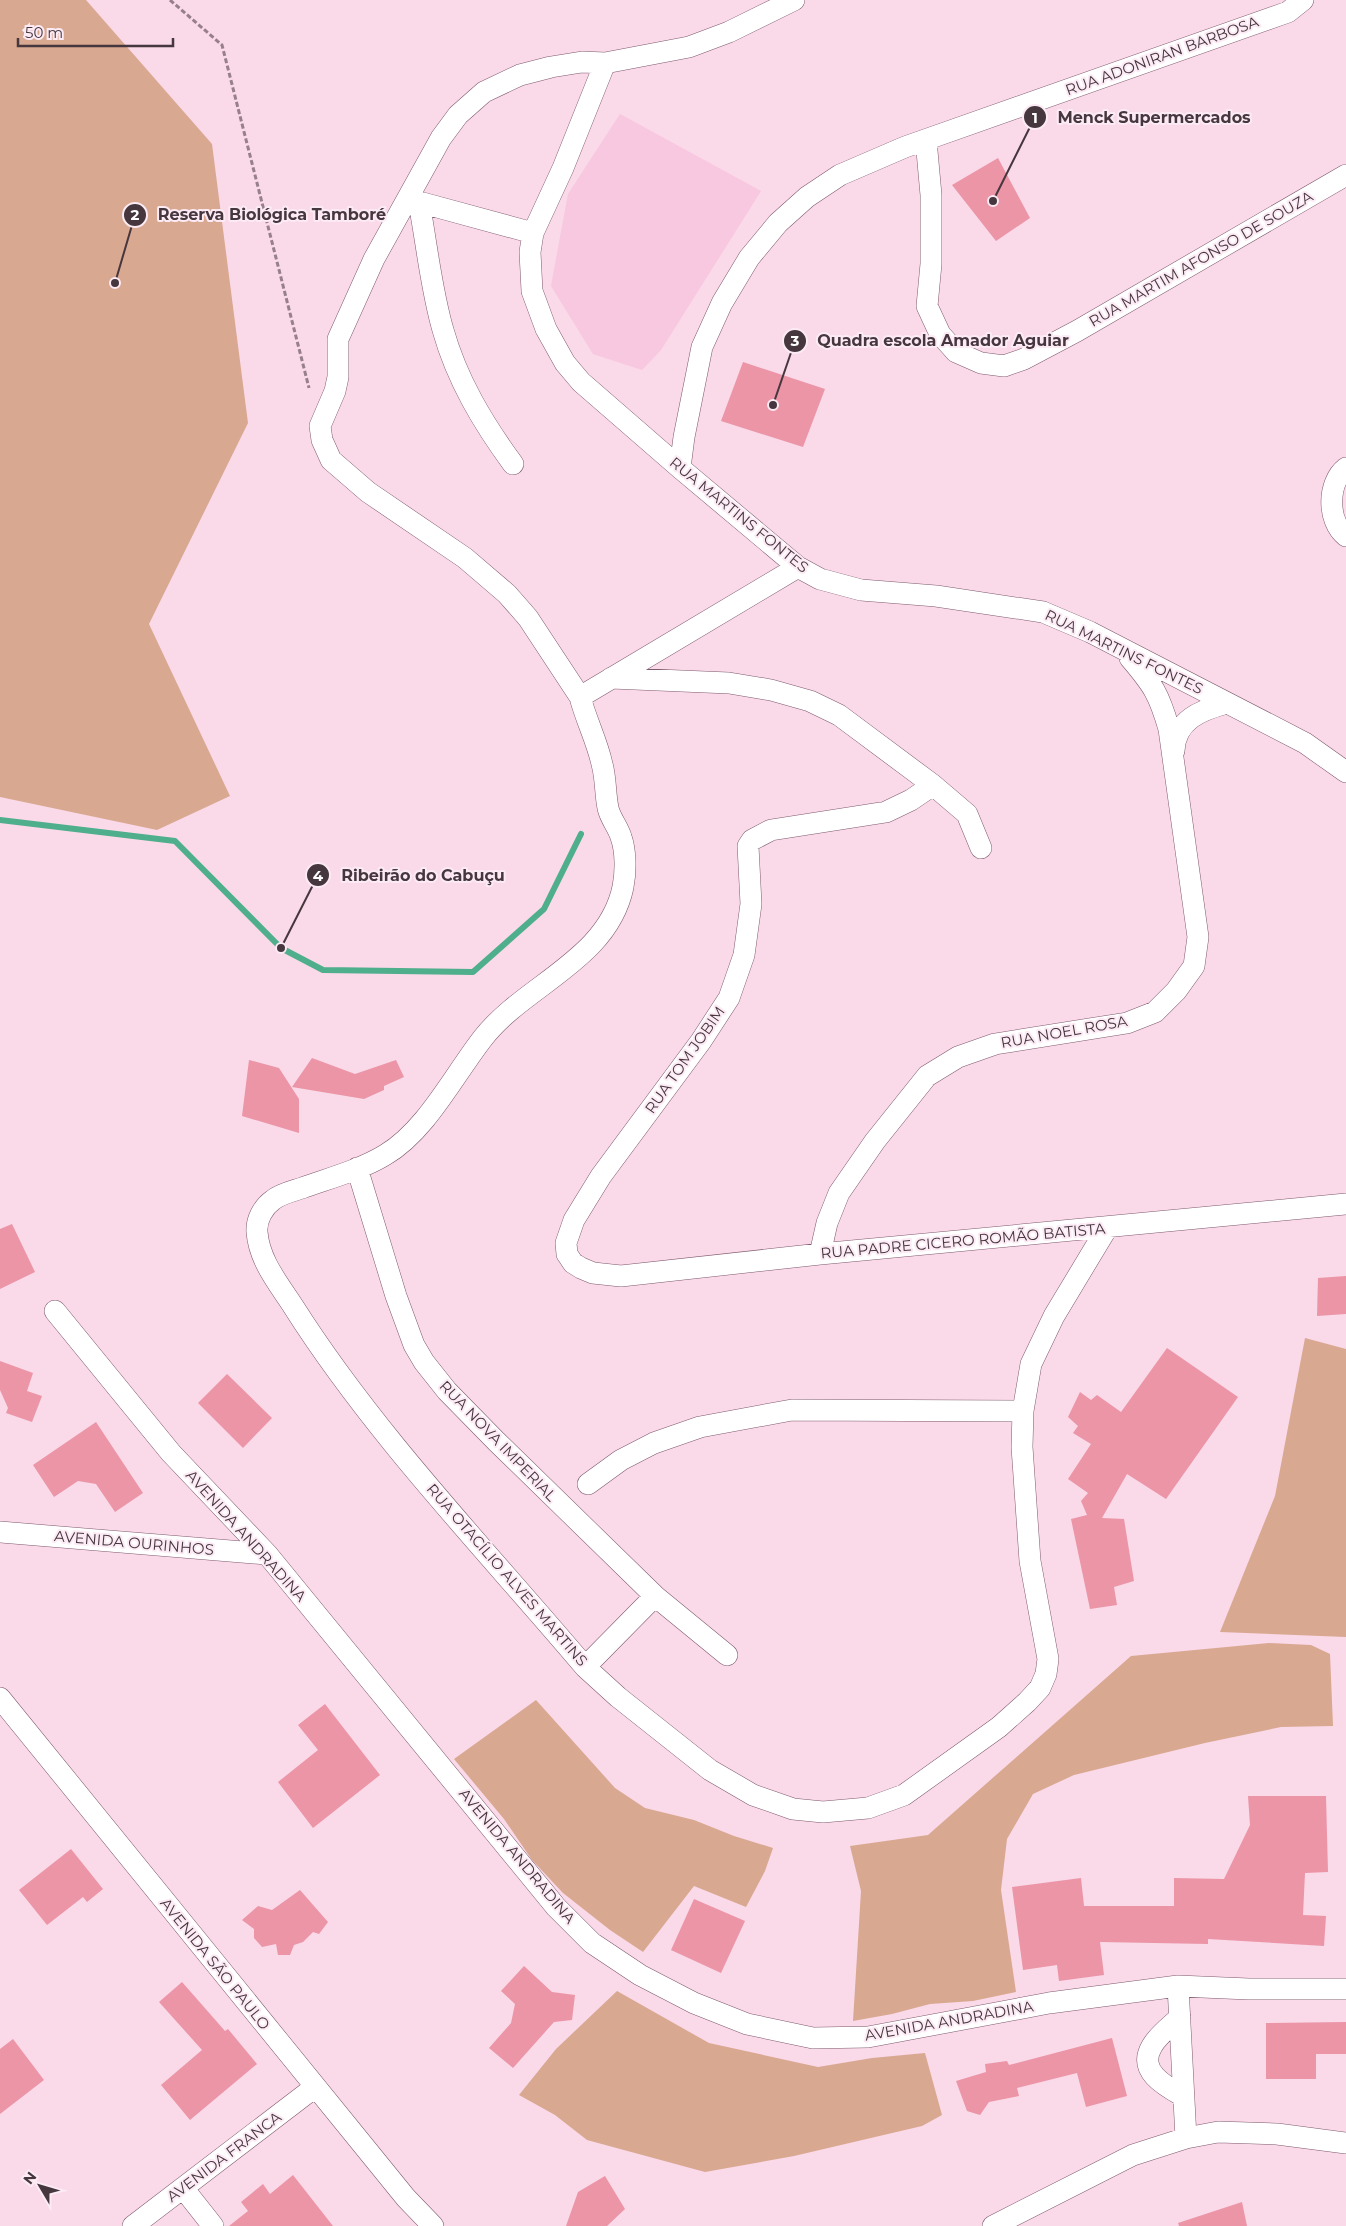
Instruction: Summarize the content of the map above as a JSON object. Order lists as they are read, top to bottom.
{
  "streets": {
    "street": [
      "RUA ADONIRAN BARBOSA",
      "RUA MARTIM AFONSO DE SOUZA",
      "RUA MARTINS FONTES",
      "RUA NOEL ROSA",
      "RUA TOM JOBIM",
      "RUA PADRE CICERO ROMÃO BATISTA",
      "RUA NOVA IMPERIAL",
      "AVENIDA ANDRADINA",
      "AVENIDA OURINHOS",
      "RUA OTACÍLIO ALVES MARTINS",
      "AVENIDA SÃO PAULO",
      "AVENIDA FRANCA"
    ]
  },
  "crossings": [
    ["RUA ADONIRAN BARBOSA", "RUA MARTIM AFONSO DE SOUZA"],
    ["RUA ADONIRAN BARBOSA", "RUA MARTINS FONTES"],
    ["RUA MARTINS FONTES", "RUA NOEL ROSA"],
    ["RUA MARTINS FONTES", "RUA OTACÍLIO ALVES MARTINS"],
    ["RUA NOEL ROSA", "RUA PADRE CICERO ROMÃO BATISTA"],
    ["RUA TOM JOBIM", "RUA PADRE CICERO ROMÃO BATISTA"],
    ["RUA PADRE CICERO ROMÃO BATISTA", "RUA OTACÍLIO ALVES MARTINS"],
    ["RUA NOVA IMPERIAL", "RUA OTACÍLIO ALVES MARTINS"],
    ["AVENIDA ANDRADINA", "AVENIDA OURINHOS"],
    ["AVENIDA SÃO PAULO", "AVENIDA FRANCA"]
  ],
  "places": [
    "Menck Supermercados",
    "Reserva Biológica Tamboré",
    "Quadra escola Amador Aguiar",
    "Ribeirão do Cabuçu"
  ],
  "scale_bar": "50 m",
  "north": "top left"
}
